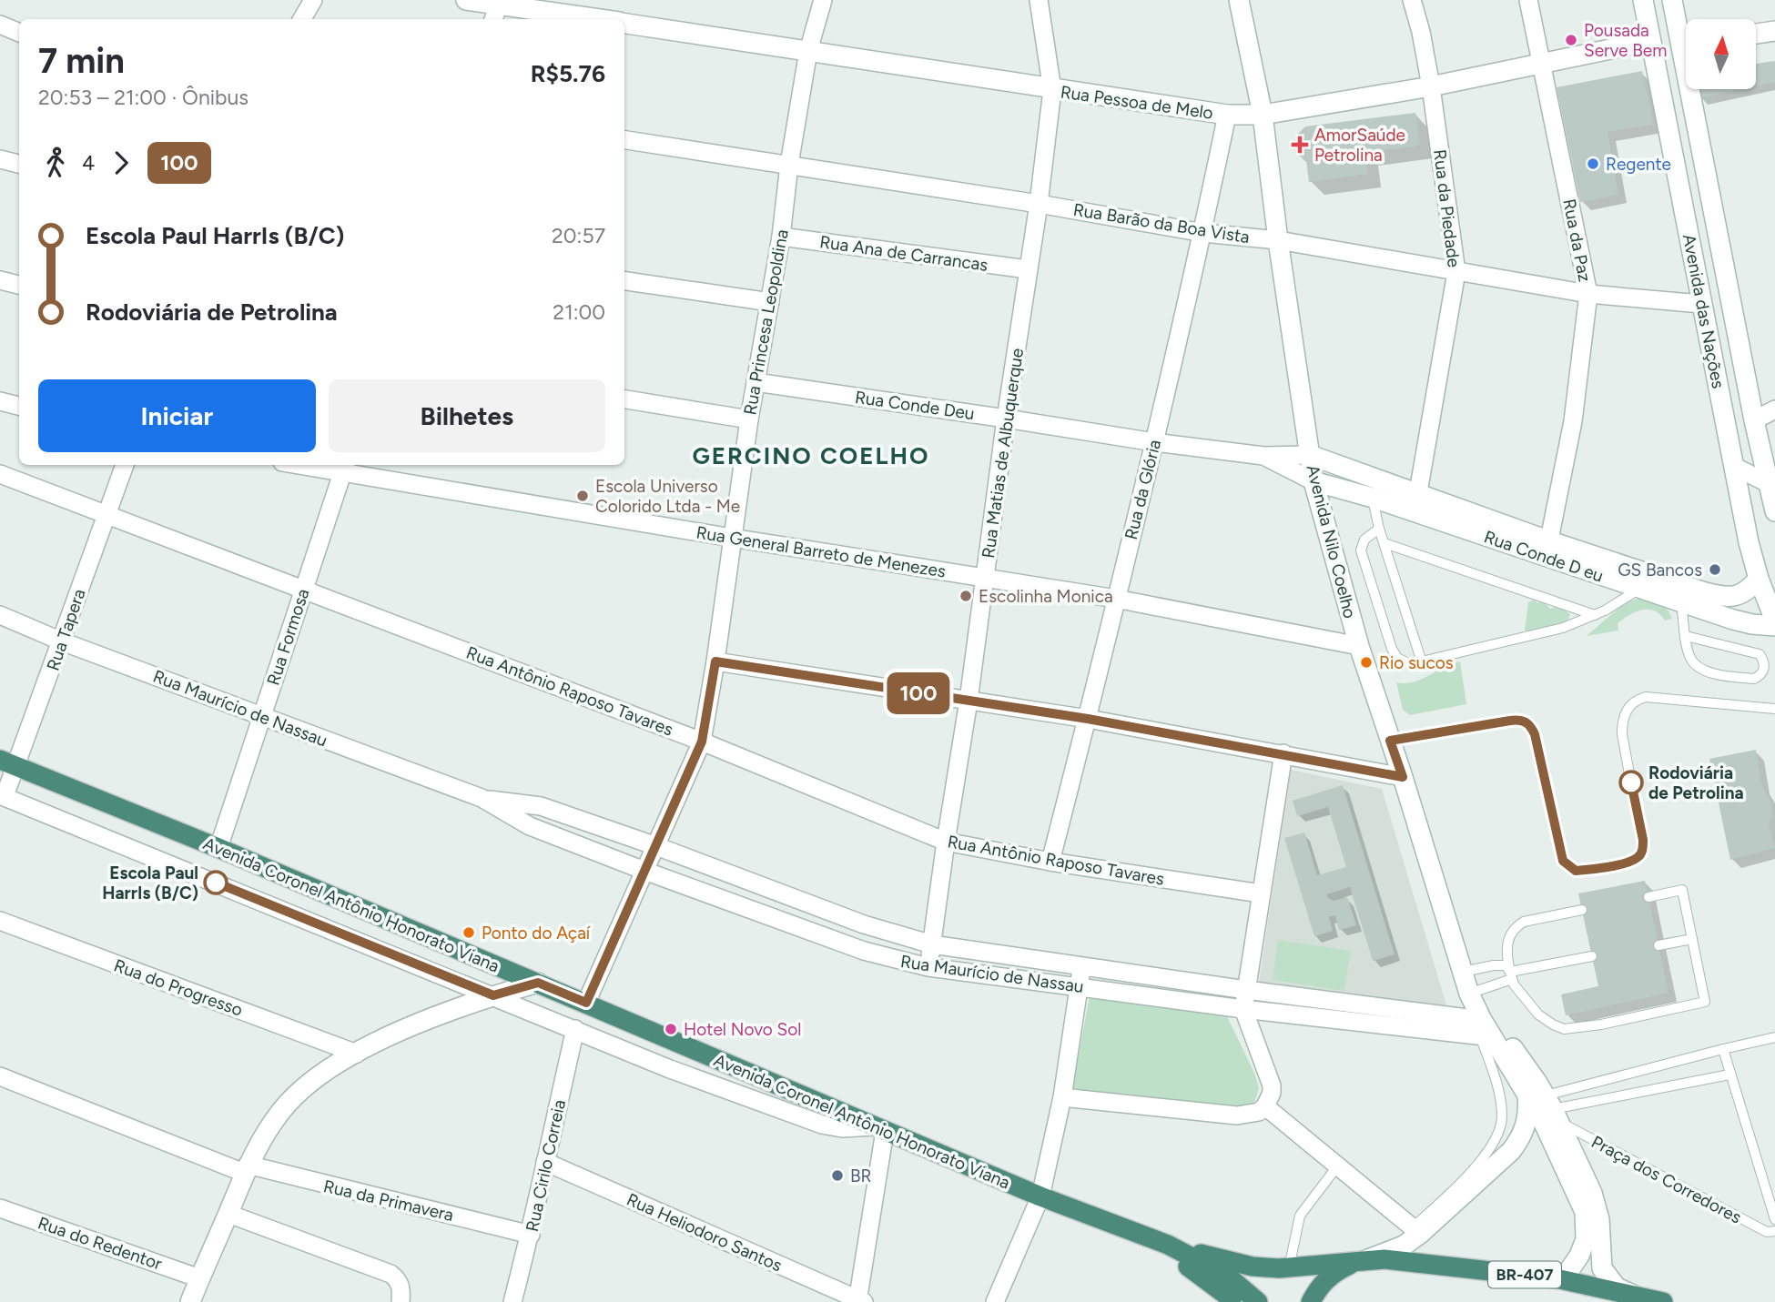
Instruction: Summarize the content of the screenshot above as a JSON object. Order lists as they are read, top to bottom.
{
  "streets": {
    "highway": ["Avenida Coronel Antônio Honorato Viana", "BR-407"],
    "main road": [
      "Rua Pessoa de Melo",
      "Avenida das Nações",
      "Avenida Nilo Coelho",
      "Rua Conde D eu"
    ],
    "street": [
      "Rua da Piedade",
      "Rua Barão da Boa Vista",
      "Rua da Paz",
      "Rua Ana de Carrancas",
      "Rua Princesa Leopoldina",
      "Rua Conde Deu",
      "Rua Matias de Albuquerque",
      "Rua da Glória",
      "Rua General Barreto de Menezes",
      "Rua Tapera",
      "Rua Formosa",
      "Rua Antônio Raposo Tavares",
      "Rua Maurício de Nassau",
      "Rua do Progresso",
      "Rua Cirilo Correia",
      "Rua da Primavera",
      "Rua Heliodoro Santos",
      "Rua do Redentor"
    ],
    "lane": ["Praça dos Corredores"]
  },
  "crossings": [
    ["Rua Pessoa de Melo", "Rua da Piedade"],
    ["Rua Pessoa de Melo", "Rua da Paz"],
    ["Rua Pessoa de Melo", "Avenida das Nações"],
    ["Rua Pessoa de Melo", "Rua Princesa Leopoldina"],
    ["Rua Pessoa de Melo", "Rua Matias de Albuquerque"],
    ["Rua Pessoa de Melo", "Rua da Glória"],
    ["Rua Pessoa de Melo", "Avenida Nilo Coelho"],
    ["Rua da Piedade", "Rua Barão da Boa Vista"],
    ["Rua da Piedade", "Rua Conde D eu"],
    ["Rua Barão da Boa Vista", "Rua da Paz"],
    ["Rua Barão da Boa Vista", "Avenida das Nações"],
    ["Rua Barão da Boa Vista", "Rua Princesa Leopoldina"],
    ["Rua Barão da Boa Vista", "Rua Matias de Albuquerque"],
    ["Rua Barão da Boa Vista", "Rua da Glória"],
    ["Rua Barão da Boa Vista", "Avenida Nilo Coelho"],
    ["Rua da Paz", "Rua Conde D eu"],
    ["Rua Ana de Carrancas", "Rua Princesa Leopoldina"],
    ["Rua Ana de Carrancas", "Rua Matias de Albuquerque"],
    ["Avenida das Nações", "Rua Conde D eu"],
    ["Rua Princesa Leopoldina", "Rua Conde Deu"],
    ["Rua Princesa Leopoldina", "Rua General Barreto de Menezes"],
    ["Rua Princesa Leopoldina", "Rua Antônio Raposo Tavares"],
    ["Rua Princesa Leopoldina", "Rua Maurício de Nassau"],
    ["Rua Princesa Leopoldina", "Avenida Coronel Antônio Honorato Viana"],
    ["Rua Conde Deu", "Rua Matias de Albuquerque"],
    ["Rua Conde Deu", "Rua da Glória"],
    ["Rua Conde Deu", "Avenida Nilo Coelho"],
    ["Rua Conde Deu", "Rua Conde D eu"],
    ["Rua Matias de Albuquerque", "Rua General Barreto de Menezes"],
    ["Rua Matias de Albuquerque", "Rua Antônio Raposo Tavares"],
    ["Rua Matias de Albuquerque", "Rua Maurício de Nassau"],
    ["Rua da Glória", "Rua General Barreto de Menezes"],
    ["Rua da Glória", "Rua Antônio Raposo Tavares"],
    ["Avenida Nilo Coelho", "Rua General Barreto de Menezes"],
    ["Avenida Nilo Coelho", "Rua Conde D eu"],
    ["Avenida Nilo Coelho", "Rua Maurício de Nassau"],
    ["Avenida Nilo Coelho", "Praça dos Corredores"],
    ["Avenida Nilo Coelho", "BR-407"],
    ["Rua General Barreto de Menezes", "Rua Formosa"],
    ["Rua Tapera", "Rua Antônio Raposo Tavares"],
    ["Rua Tapera", "Rua Maurício de Nassau"],
    ["Rua Tapera", "Avenida Coronel Antônio Honorato Viana"],
    ["Rua Formosa", "Rua Antônio Raposo Tavares"],
    ["Rua Formosa", "Rua Maurício de Nassau"],
    ["Rua Formosa", "Avenida Coronel Antônio Honorato Viana"],
    ["Avenida Coronel Antônio Honorato Viana", "BR-407"],
    ["Rua Cirilo Correia", "Rua da Primavera"],
    ["Rua Cirilo Correia", "Rua Heliodoro Santos"]
  ],
  "districts": ["GERCINO COELHO"],
  "places": {
    "other": [
      "Pousada Serve Bem",
      "Regente",
      "Escola Universo Colorido Ltda - Me",
      "GS Bancos",
      "Escolinha Monica",
      "Rio sucos",
      "Rodoviária de Petrolina",
      "Escola Paul HarrIs (B/C)",
      "Ponto do Açaí",
      "Hotel Novo Sol",
      "BR"
    ],
    "health": ["AmorSaúde Petrolina"]
  },
  "lines": ["bus line 100"],
  "north": "top",
  "page": {
    "on_map": "100",
    "heading": ["7 min", "20:53 – 21:00 · Ônibus", "R$5.76"],
    "legs": ["4", "100"],
    "list": [
      {
        "name": "Escola Paul HarrIs (B/C)",
        "value": "20:57"
      },
      {
        "name": "Rodoviária de Petrolina",
        "value": "21:00"
      }
    ],
    "buttons": ["Iniciar", "Bilhetes"]
  }
}
